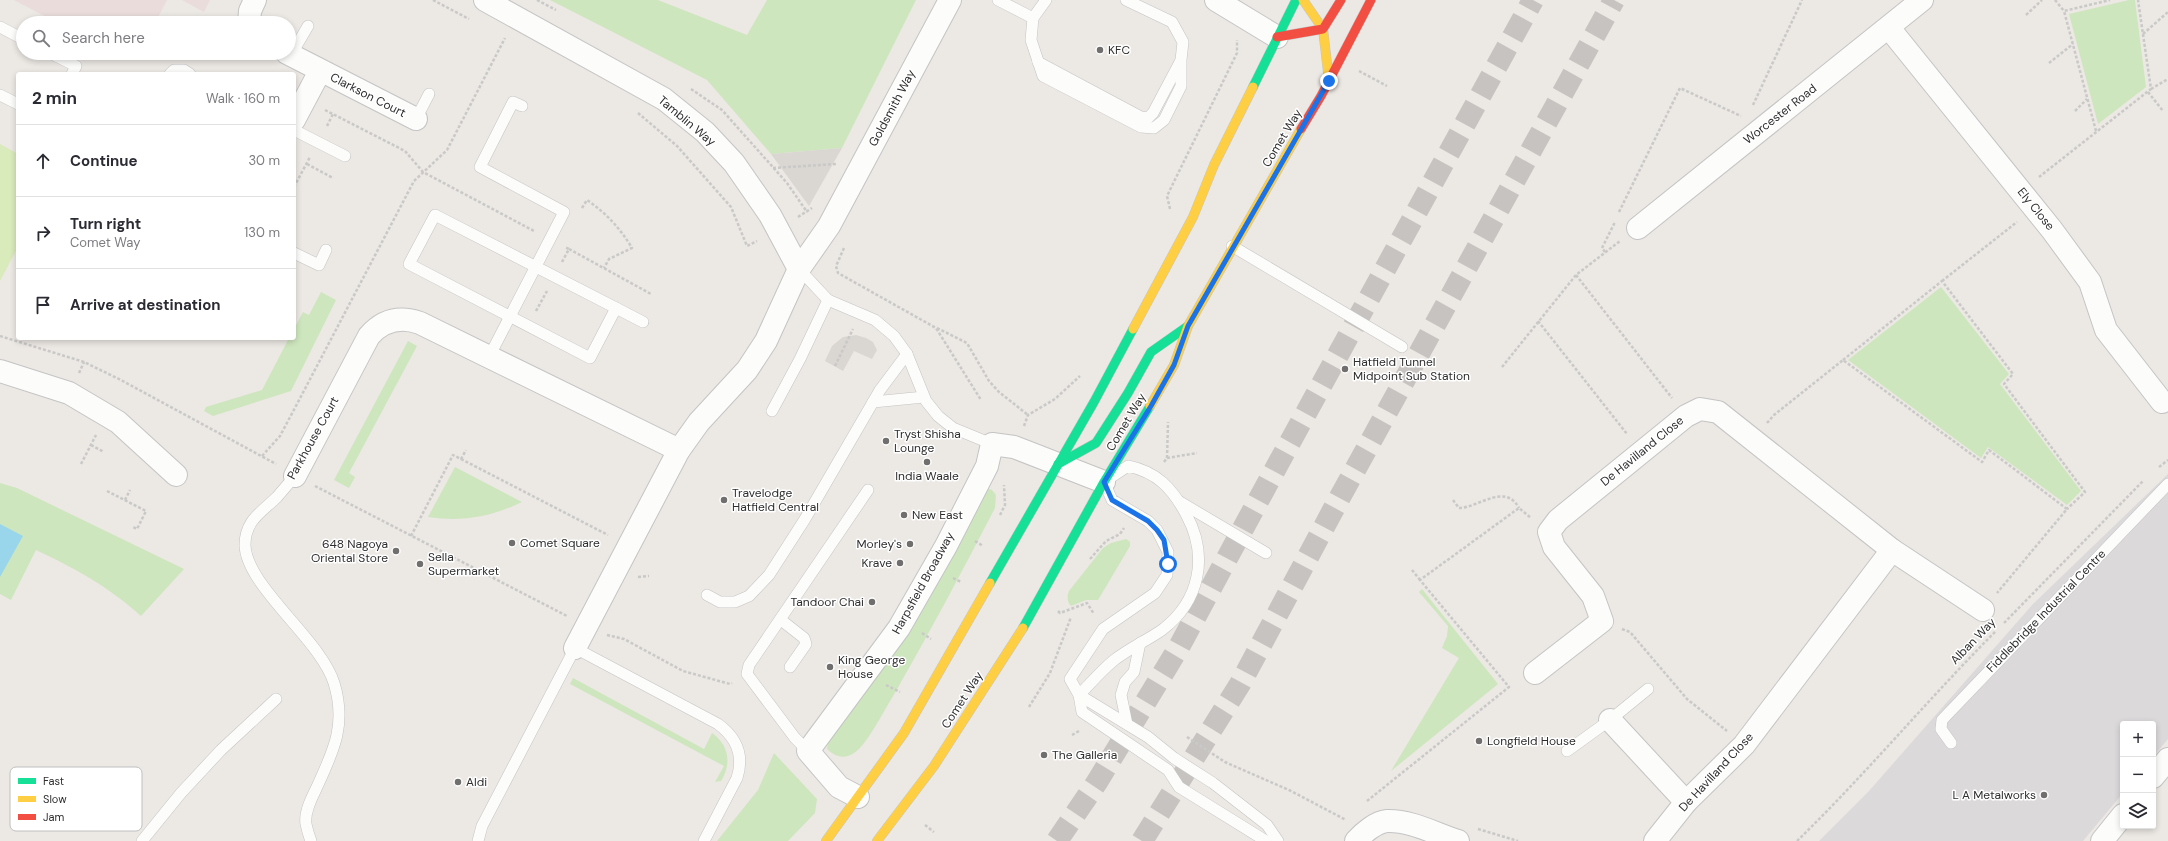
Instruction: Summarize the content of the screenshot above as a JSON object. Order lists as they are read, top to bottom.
{
  "streets": {
    "main road": ["Comet Way"],
    "street": [
      "Clarkson Court",
      "Goldsmith Way",
      "Worcester Road",
      "Tamblin Way",
      "Ely Close",
      "Parkhouse Court",
      "De Havilland Close",
      "Harpsfield Broadway"
    ],
    "lane": ["Fiddlebridge Industrial Centre"],
    "path": ["Alban Way"]
  },
  "crossings": [
    ["Goldsmith Way", "Tamblin Way"],
    ["Goldsmith Way", "Parkhouse Court"],
    ["Worcester Road", "Ely Close"]
  ],
  "places": [
    "KFC",
    "Hatfield Tunnel Midpoint Sub Station",
    "Tryst Shisha Lounge",
    "India Waale",
    "Travelodge Hatfield Central",
    "New East",
    "Comet Square",
    "Morley's",
    "648 Nagoya Oriental Store",
    "Krave",
    "Sella Supermarket",
    "Tandoor Chai",
    "King George House",
    "Longfield House",
    "The Galleria",
    "Aldi",
    "L A Metalworks"
  ],
  "legend": ["Fast", "Slow", "Jam"],
  "page": {
    "search": "Search here",
    "heading": ["2 min", "Walk · 160 m"],
    "list": [
      ["Continue", "30 m"],
      ["Turn right", "Comet Way", "130 m"],
      "Arrive at destination"
    ],
    "map_buttons": ["+", "−"]
  }
}
